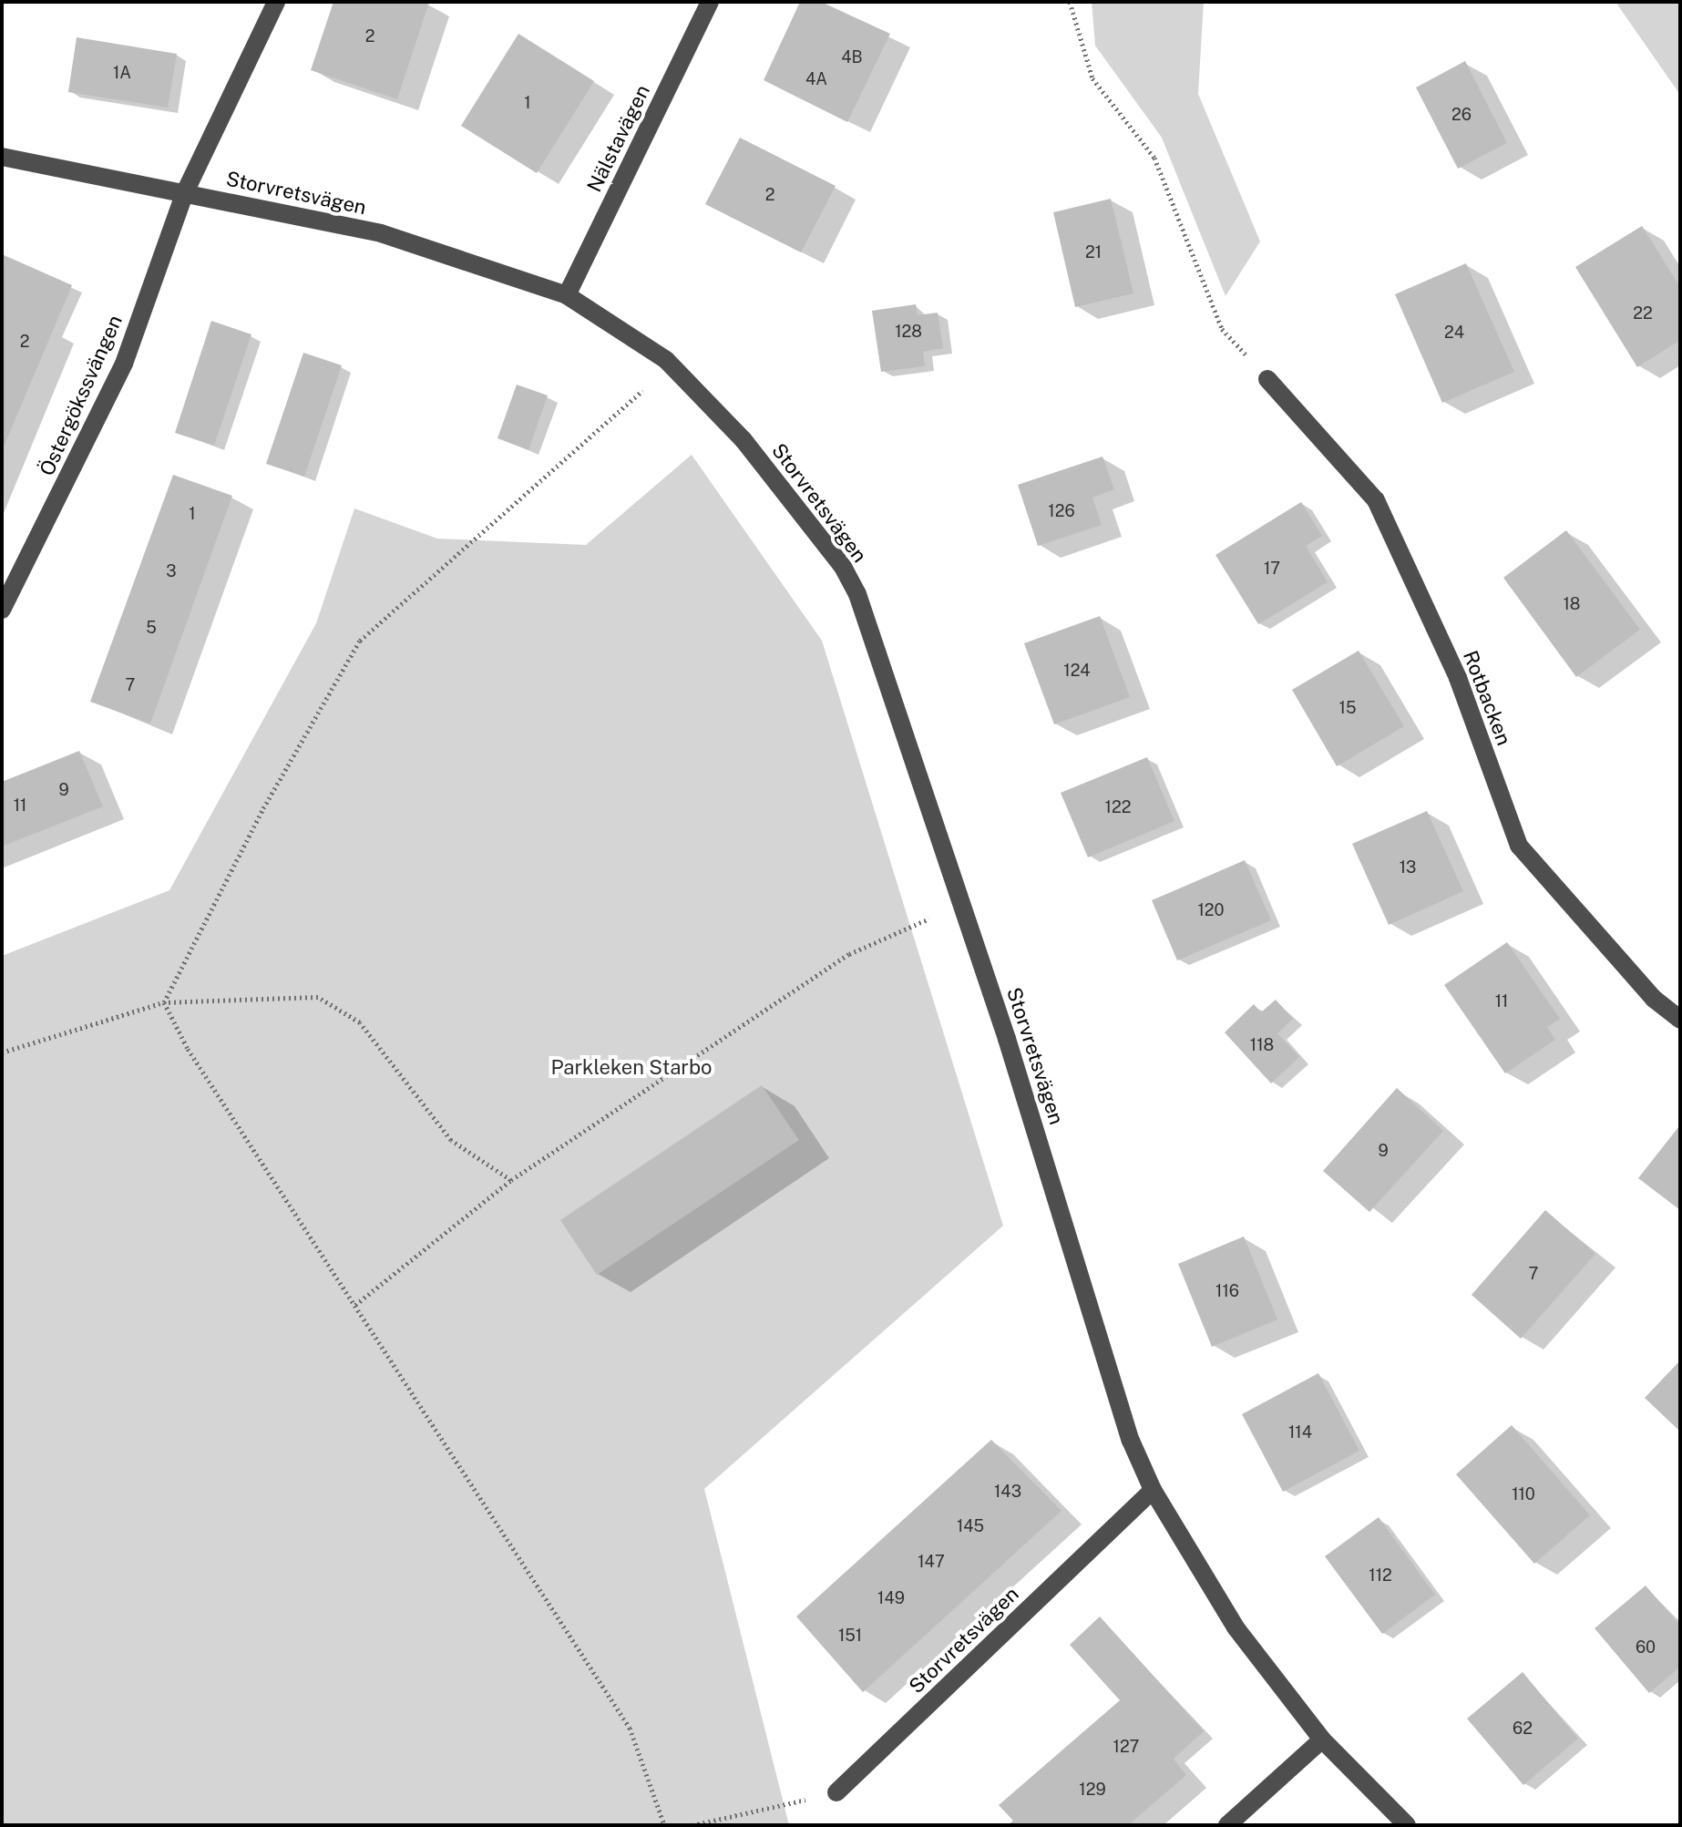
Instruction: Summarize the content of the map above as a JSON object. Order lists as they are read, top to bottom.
{
  "streets": {
    "street": [
      "Nälstavägen",
      "Storvretsvägen",
      "Östergökssvängen",
      "Rotbacken"
    ]
  },
  "crossings": [
    ["Nälstavägen", "Storvretsvägen"],
    ["Storvretsvägen", "Östergökssvängen"]
  ],
  "parks": ["Parkleken Starbo"],
  "house_numbers": [
    "2",
    "4B",
    "1A",
    "4A",
    "1",
    "26",
    "2",
    "21",
    "22",
    "128",
    "24",
    "2",
    "126",
    "1",
    "17",
    "3",
    "18",
    "5",
    "124",
    "7",
    "15",
    "9",
    "11",
    "122",
    "13",
    "120",
    "11",
    "118",
    "9",
    "7",
    "116",
    "114",
    "143",
    "110",
    "145",
    "147",
    "112",
    "149",
    "151",
    "60",
    "62",
    "127",
    "129"
  ]
}
